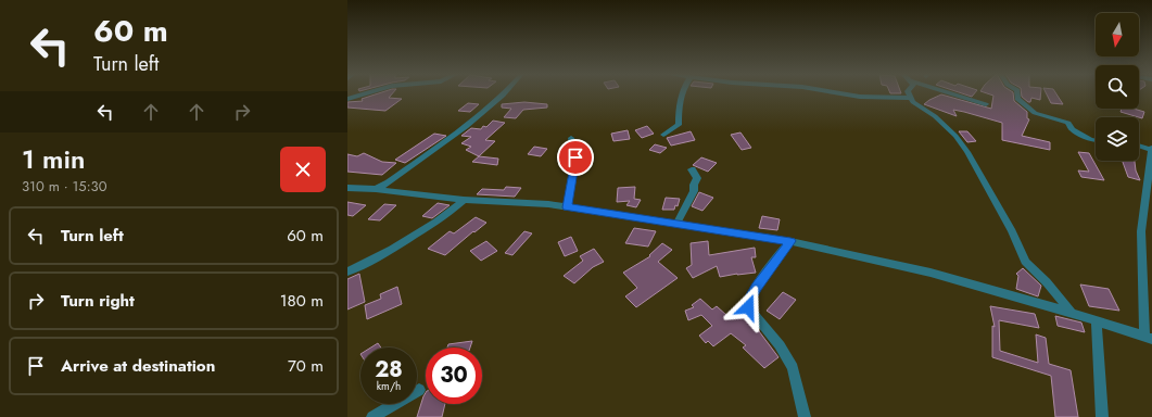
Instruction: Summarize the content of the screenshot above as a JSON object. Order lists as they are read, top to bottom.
{
  "north": "bottom",
  "page": {
    "turn": ["60 m", "Turn left"],
    "heading": ["1 min", "310 m · 15:30"],
    "list": [
      {
        "name": "Turn left",
        "value": "60 m"
      },
      {
        "name": "Turn right",
        "value": "180 m"
      },
      {
        "name": "Arrive at destination",
        "value": "70 m"
      }
    ],
    "speed": "28 km/h",
    "limit": "30"
  }
}
